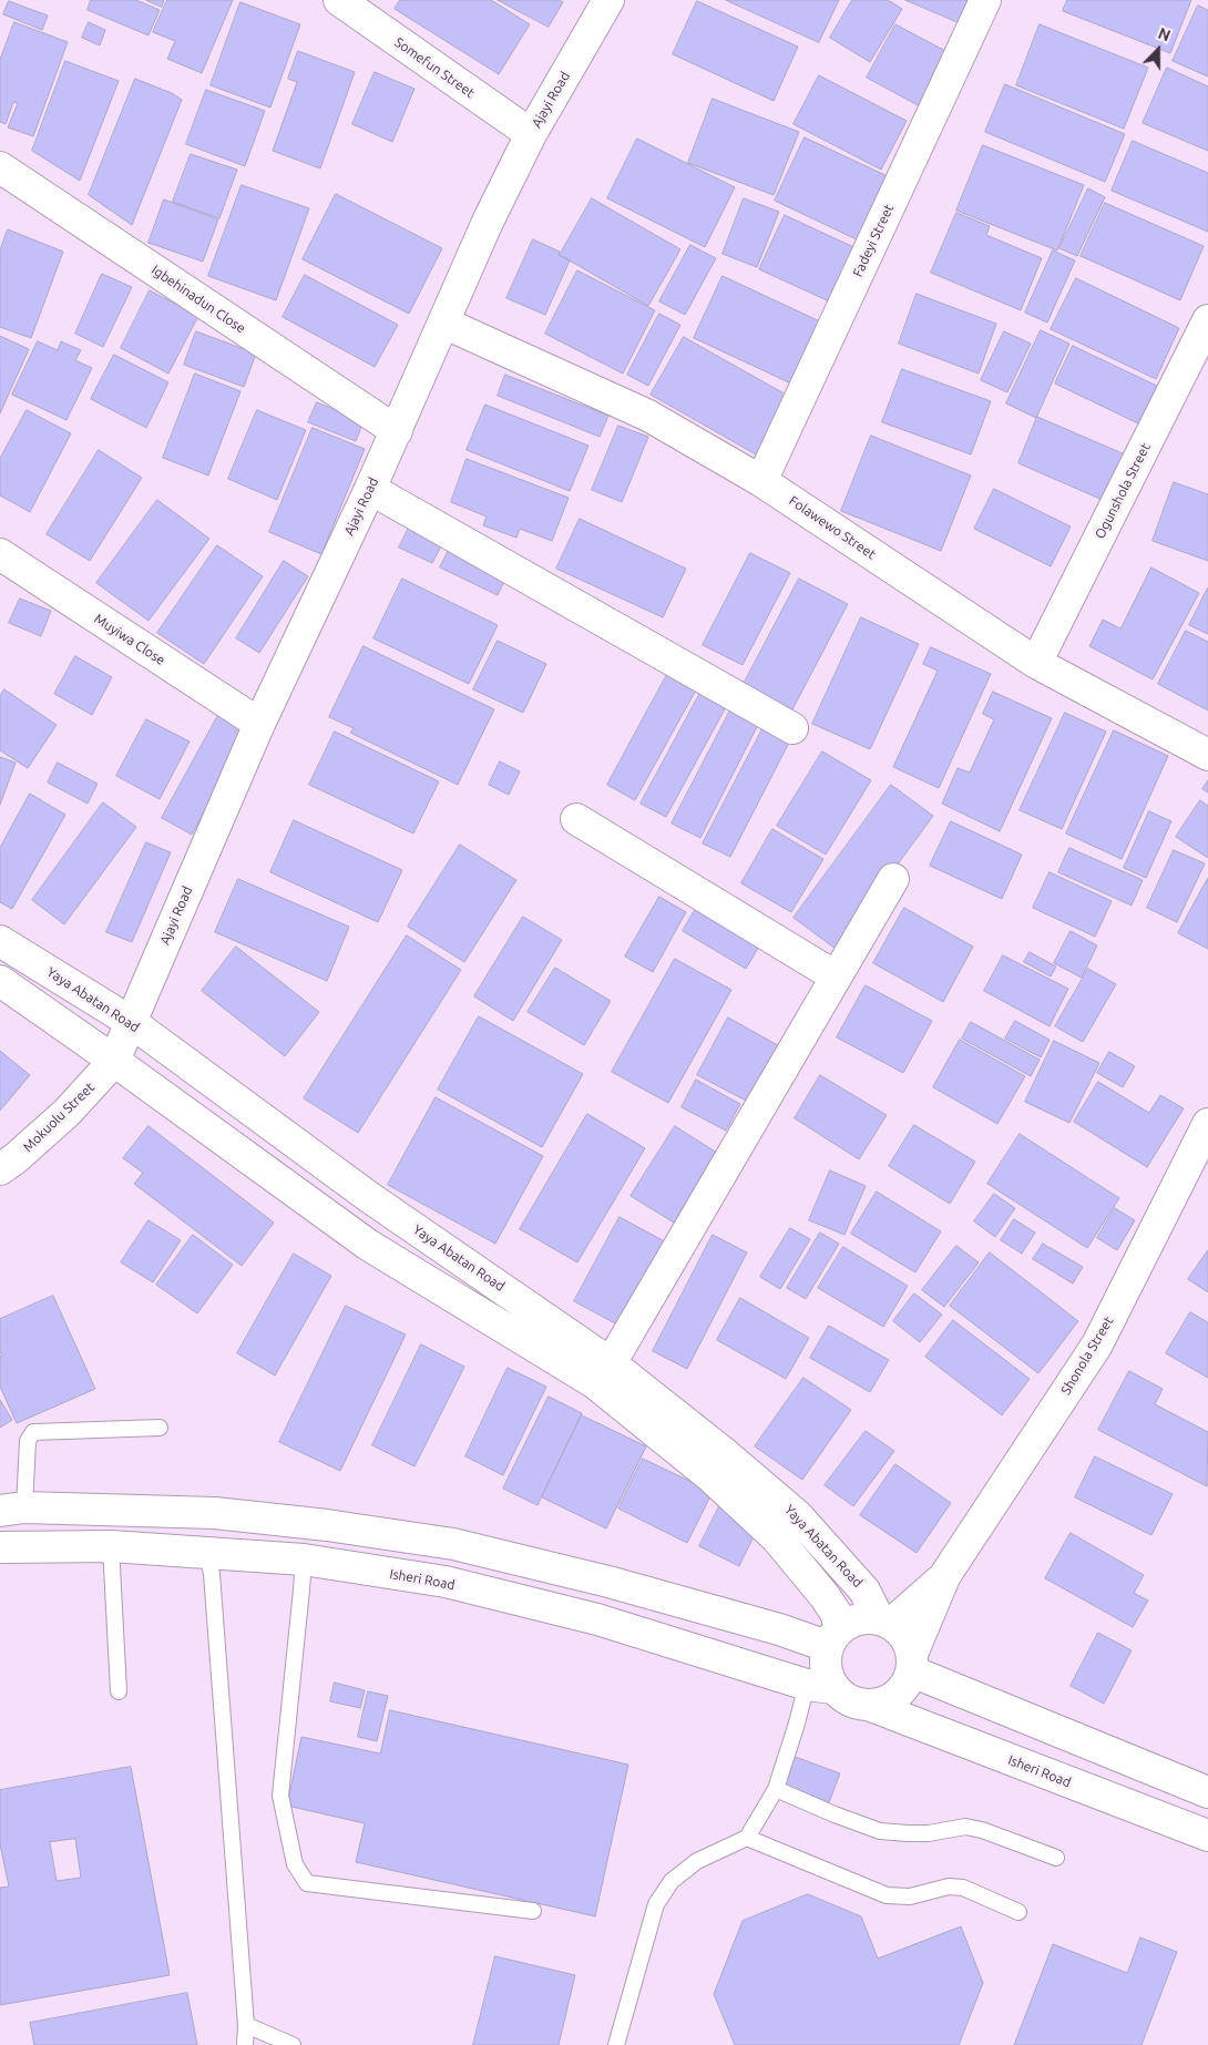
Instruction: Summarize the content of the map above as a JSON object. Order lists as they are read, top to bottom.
{
  "streets": {
    "street": [
      "Somefun Street",
      "Ajayi Road",
      "Fadeyi Street",
      "Igbehinadun Close",
      "Ogunshola Street",
      "Folawewo Street",
      "Muyiwa Close",
      "Yaya Abatan Road",
      "Mokuolu Street",
      "Shonola Street",
      "Isheri Road"
    ]
  },
  "crossings": [
    ["Somefun Street", "Ajayi Road"],
    ["Ajayi Road", "Igbehinadun Close"],
    ["Ajayi Road", "Folawewo Street"],
    ["Ajayi Road", "Muyiwa Close"],
    ["Ajayi Road", "Yaya Abatan Road"],
    ["Ajayi Road", "Mokuolu Street"],
    ["Fadeyi Street", "Folawewo Street"],
    ["Ogunshola Street", "Folawewo Street"],
    ["Yaya Abatan Road", "Mokuolu Street"],
    ["Yaya Abatan Road", "Shonola Street"],
    ["Yaya Abatan Road", "Isheri Road"],
    ["Shonola Street", "Isheri Road"]
  ],
  "north": "top"
}
